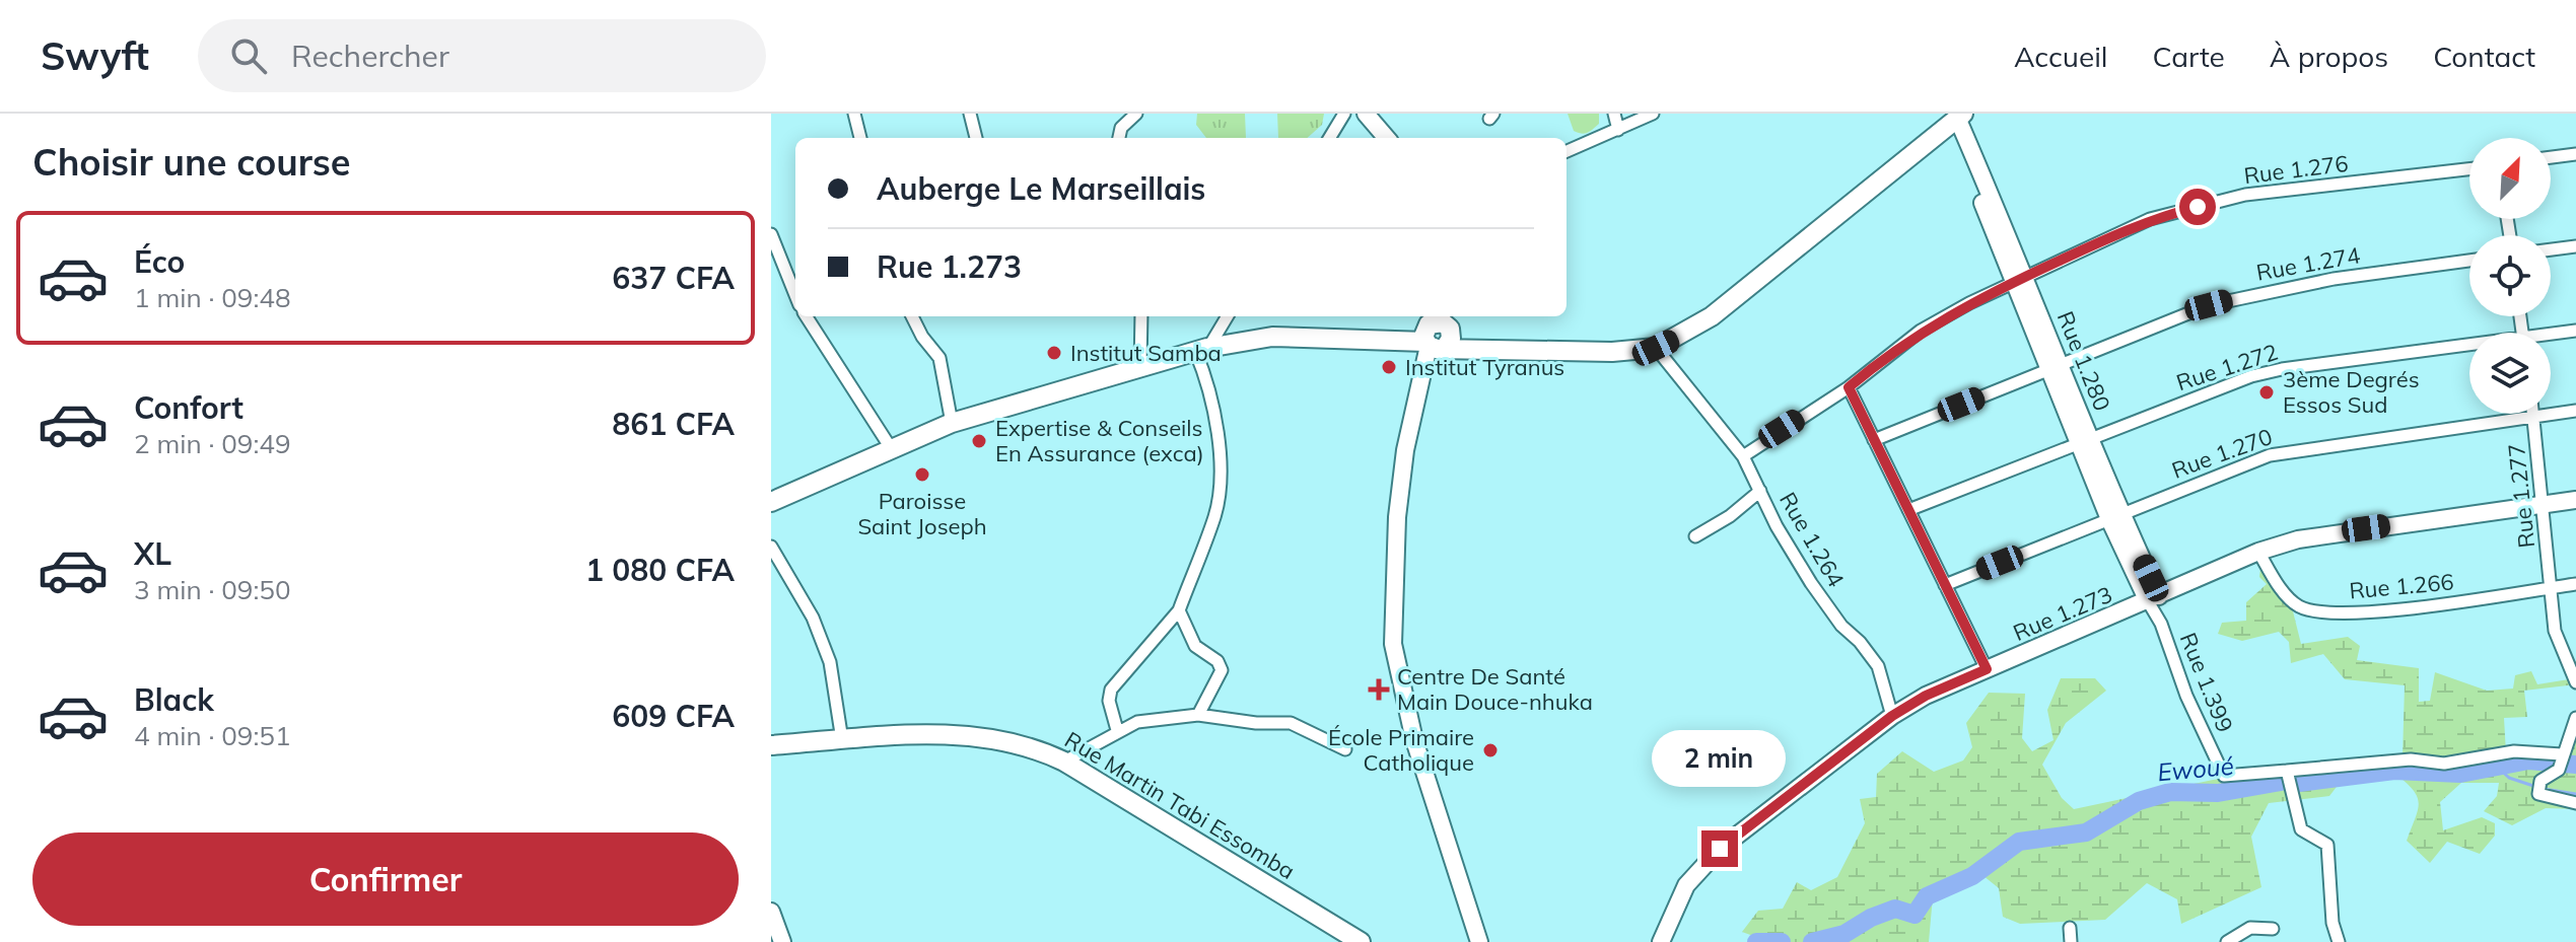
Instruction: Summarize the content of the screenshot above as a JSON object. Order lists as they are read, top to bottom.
{
  "streets": {
    "main road": ["Rue 1.280", "Rue 1.273", "Rue Martin Tabi Essomba"],
    "street": [
      "Rue 1.276",
      "Rue 1.274",
      "Rue 1.272",
      "Rue 1.270",
      "Rue 1.277",
      "Rue 1.264",
      "Rue 1.266",
      "Rue 1.399"
    ]
  },
  "crossings": [
    ["Rue 1.276", "Rue 1.280"],
    ["Rue 1.276", "Rue 1.264"],
    ["Rue 1.274", "Rue 1.280"],
    ["Rue 1.280", "Rue 1.272"],
    ["Rue 1.280", "Rue 1.270"],
    ["Rue 1.280", "Rue 1.273"],
    ["Rue 1.280", "Rue 1.399"],
    ["Rue 1.270", "Rue 1.277"],
    ["Rue 1.277", "Rue 1.266"],
    ["Rue 1.277", "Rue 1.273"],
    ["Rue 1.264", "Rue 1.273"],
    ["Rue 1.266", "Rue 1.273"]
  ],
  "water": ["Ewoué"],
  "places": {
    "other": [
      "Institut Samba",
      "Institut Tyranus",
      "3ème Degrés Essos Sud",
      "Expertise & Conseils En Assurance (exca)",
      "Paroisse Saint Joseph",
      "École Primaire Catholique"
    ],
    "health": ["Centre De Santé Main Douce-nhuka"]
  },
  "north": "top right",
  "page": {
    "header": "Swyft",
    "search": "Rechercher",
    "nav": [
      "Accueil",
      "Carte",
      "À propos",
      "Contact"
    ],
    "heading": "Choisir une course",
    "banner": ["Auberge Le Marseillais", "Rue 1.273"],
    "list": [
      {
        "name": "Éco",
        "note": "1 min · 09:48",
        "value": "637 CFA"
      },
      {
        "name": "Confort",
        "note": "2 min · 09:49",
        "value": "861 CFA"
      },
      {
        "name": "XL",
        "note": "3 min · 09:50",
        "value": "1 080 CFA"
      },
      {
        "name": "Black",
        "note": "4 min · 09:51",
        "value": "609 CFA"
      }
    ],
    "bubble": "2 min",
    "buttons": "Confirmer"
  }
}
